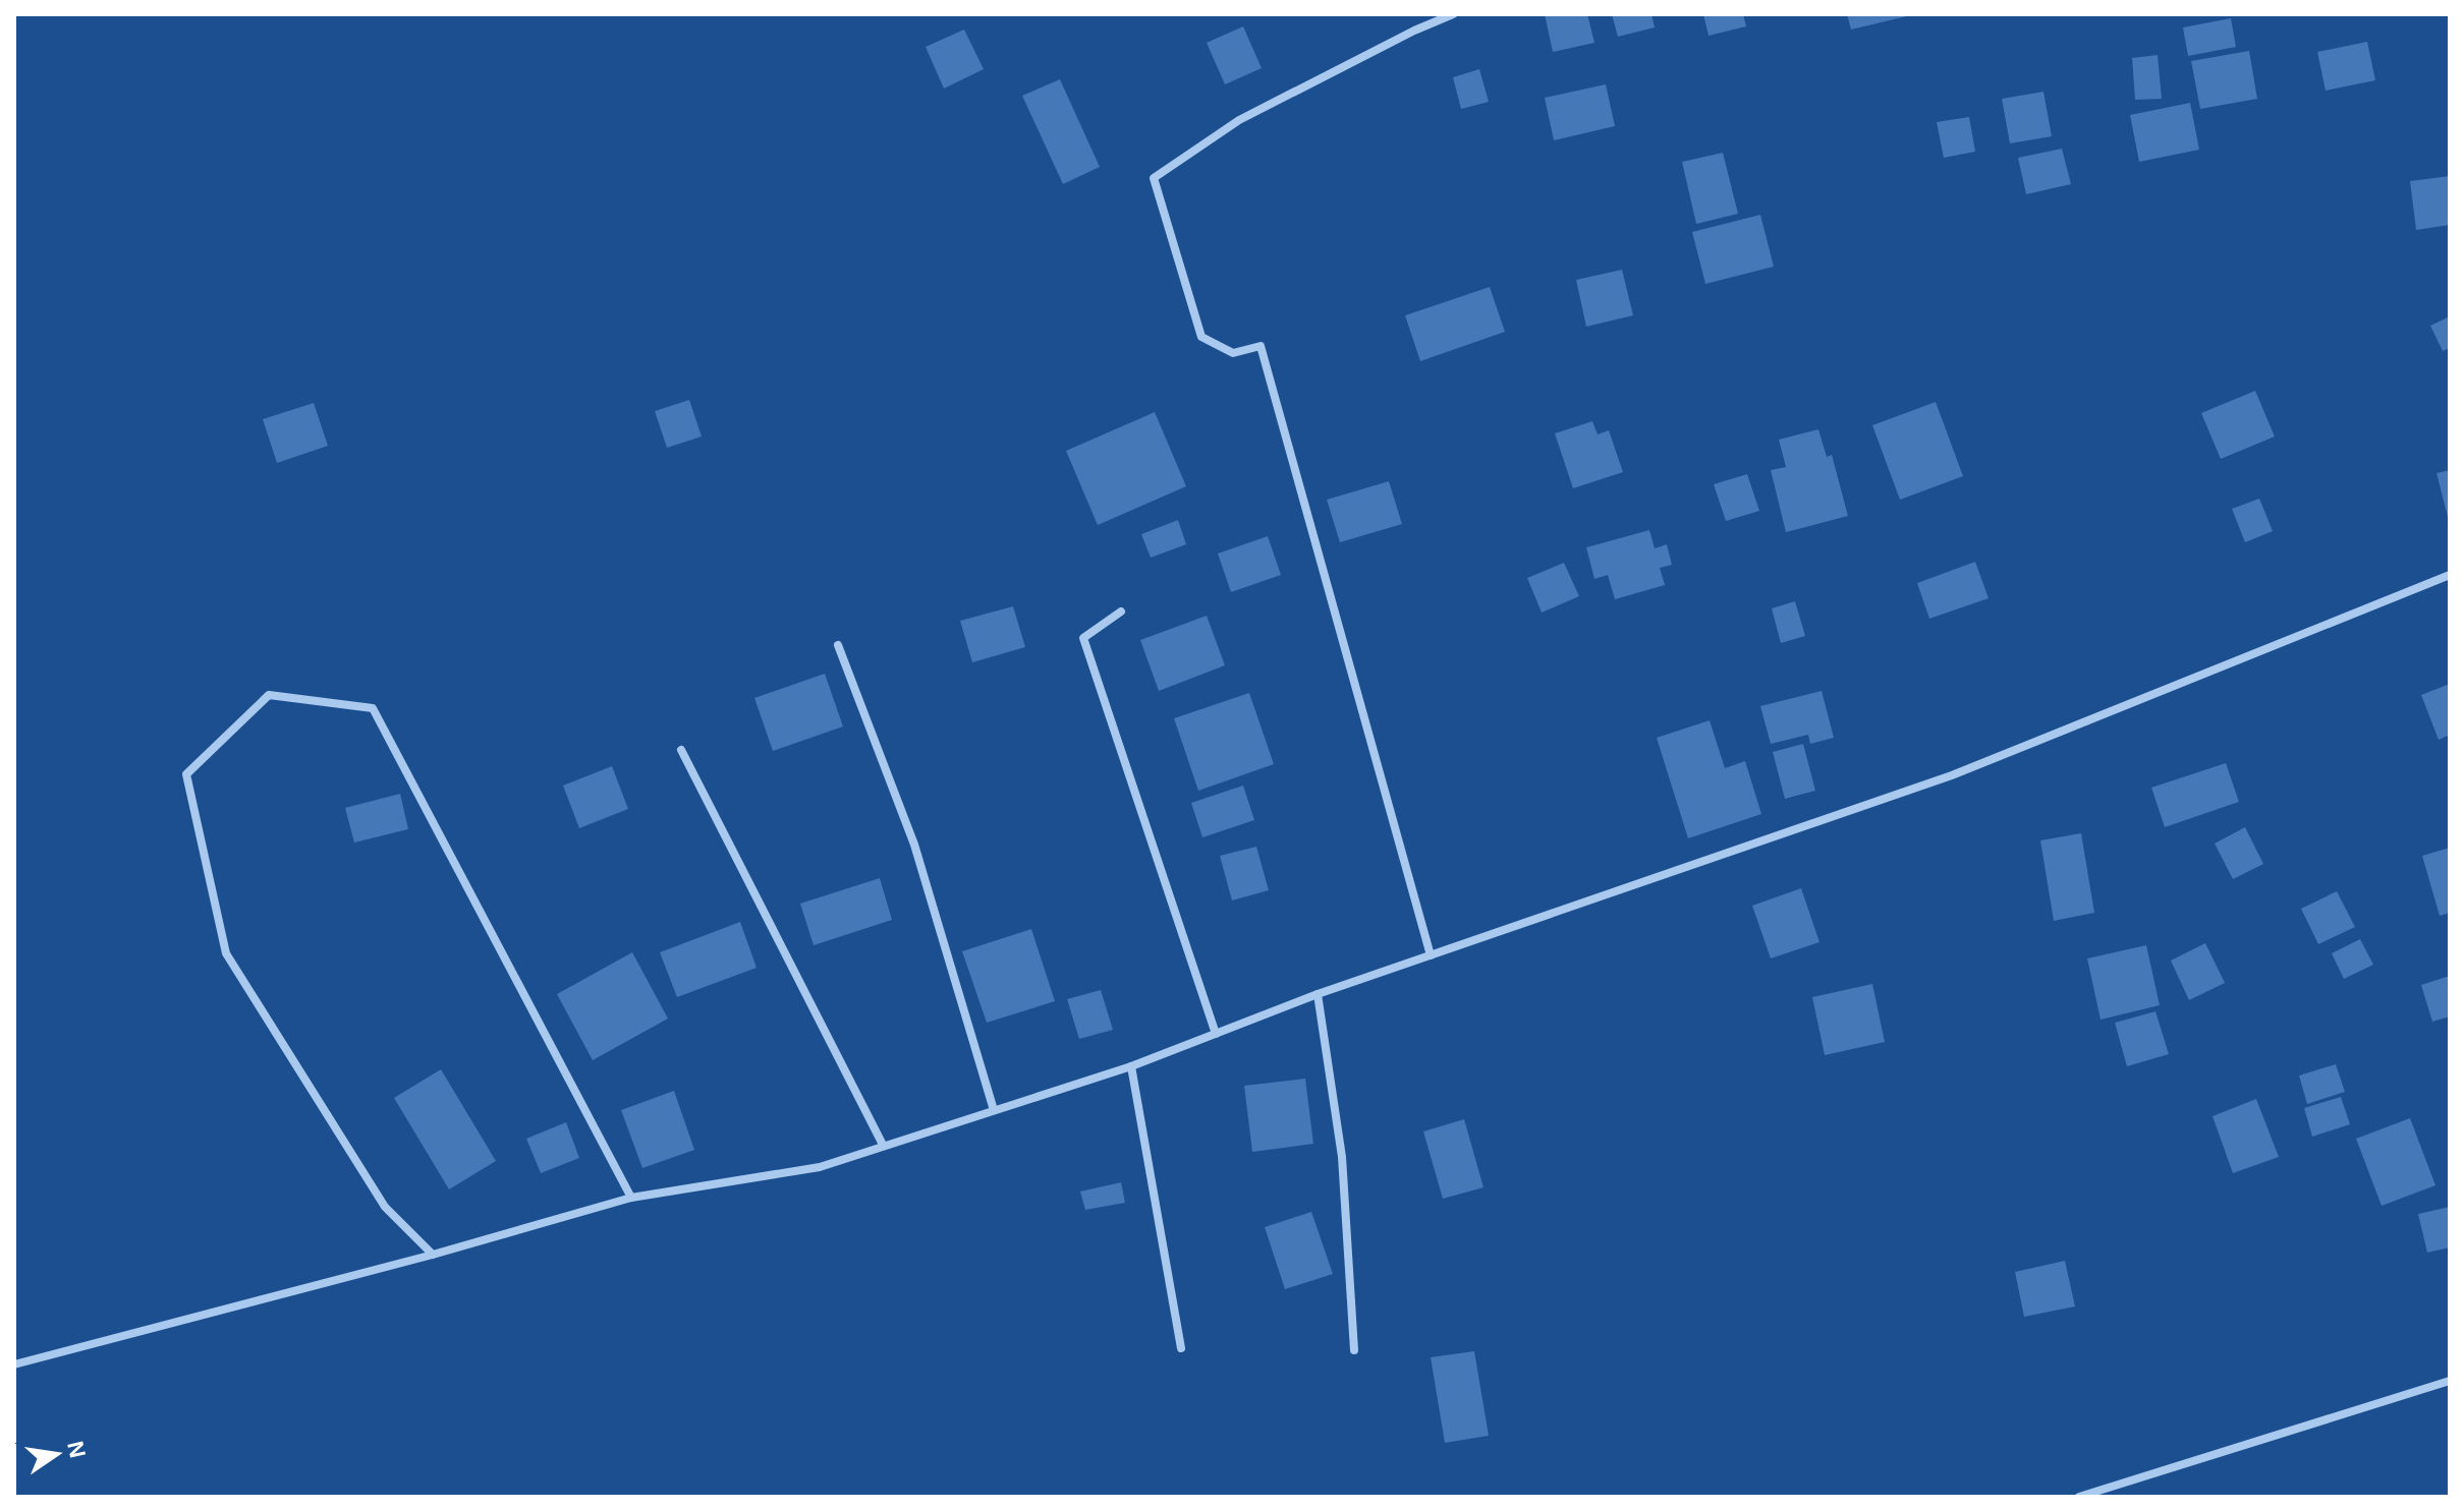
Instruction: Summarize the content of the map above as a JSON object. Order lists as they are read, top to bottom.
{
  "north": "right"
}
